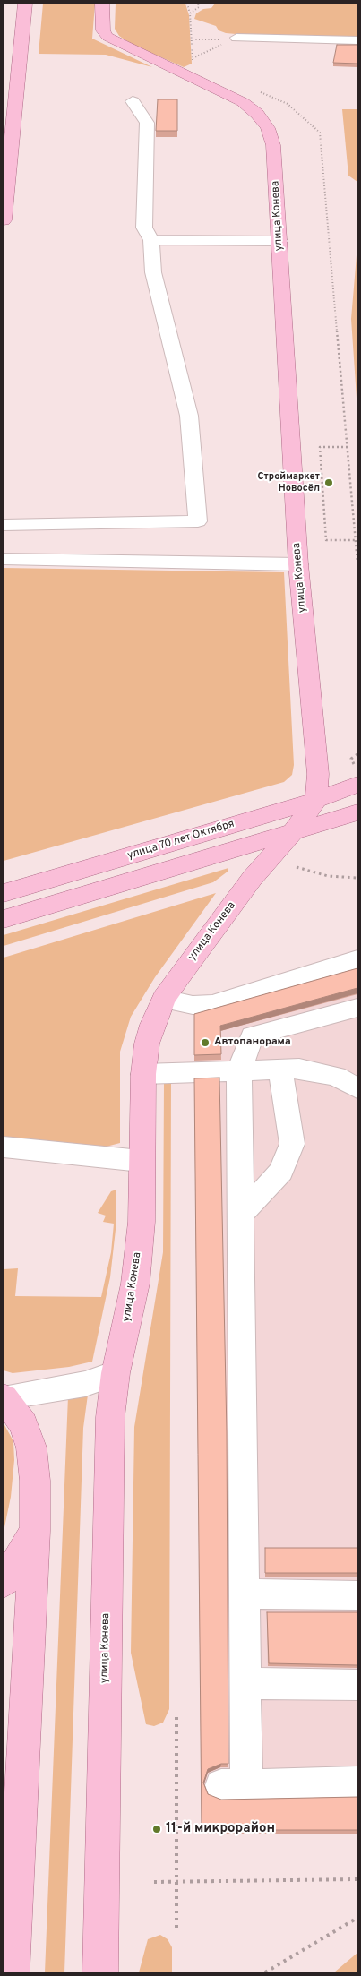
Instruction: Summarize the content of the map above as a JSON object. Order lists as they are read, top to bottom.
{
  "streets": {
    "main road": ["улица Конева", "улица 70 лет Октября"]
  },
  "crossings": [
    ["улица Конева", "улица 70 лет Октября"]
  ],
  "places": ["Строймаркет Новосёл", "Автопанорама", "11-й микрорайон"]
}
